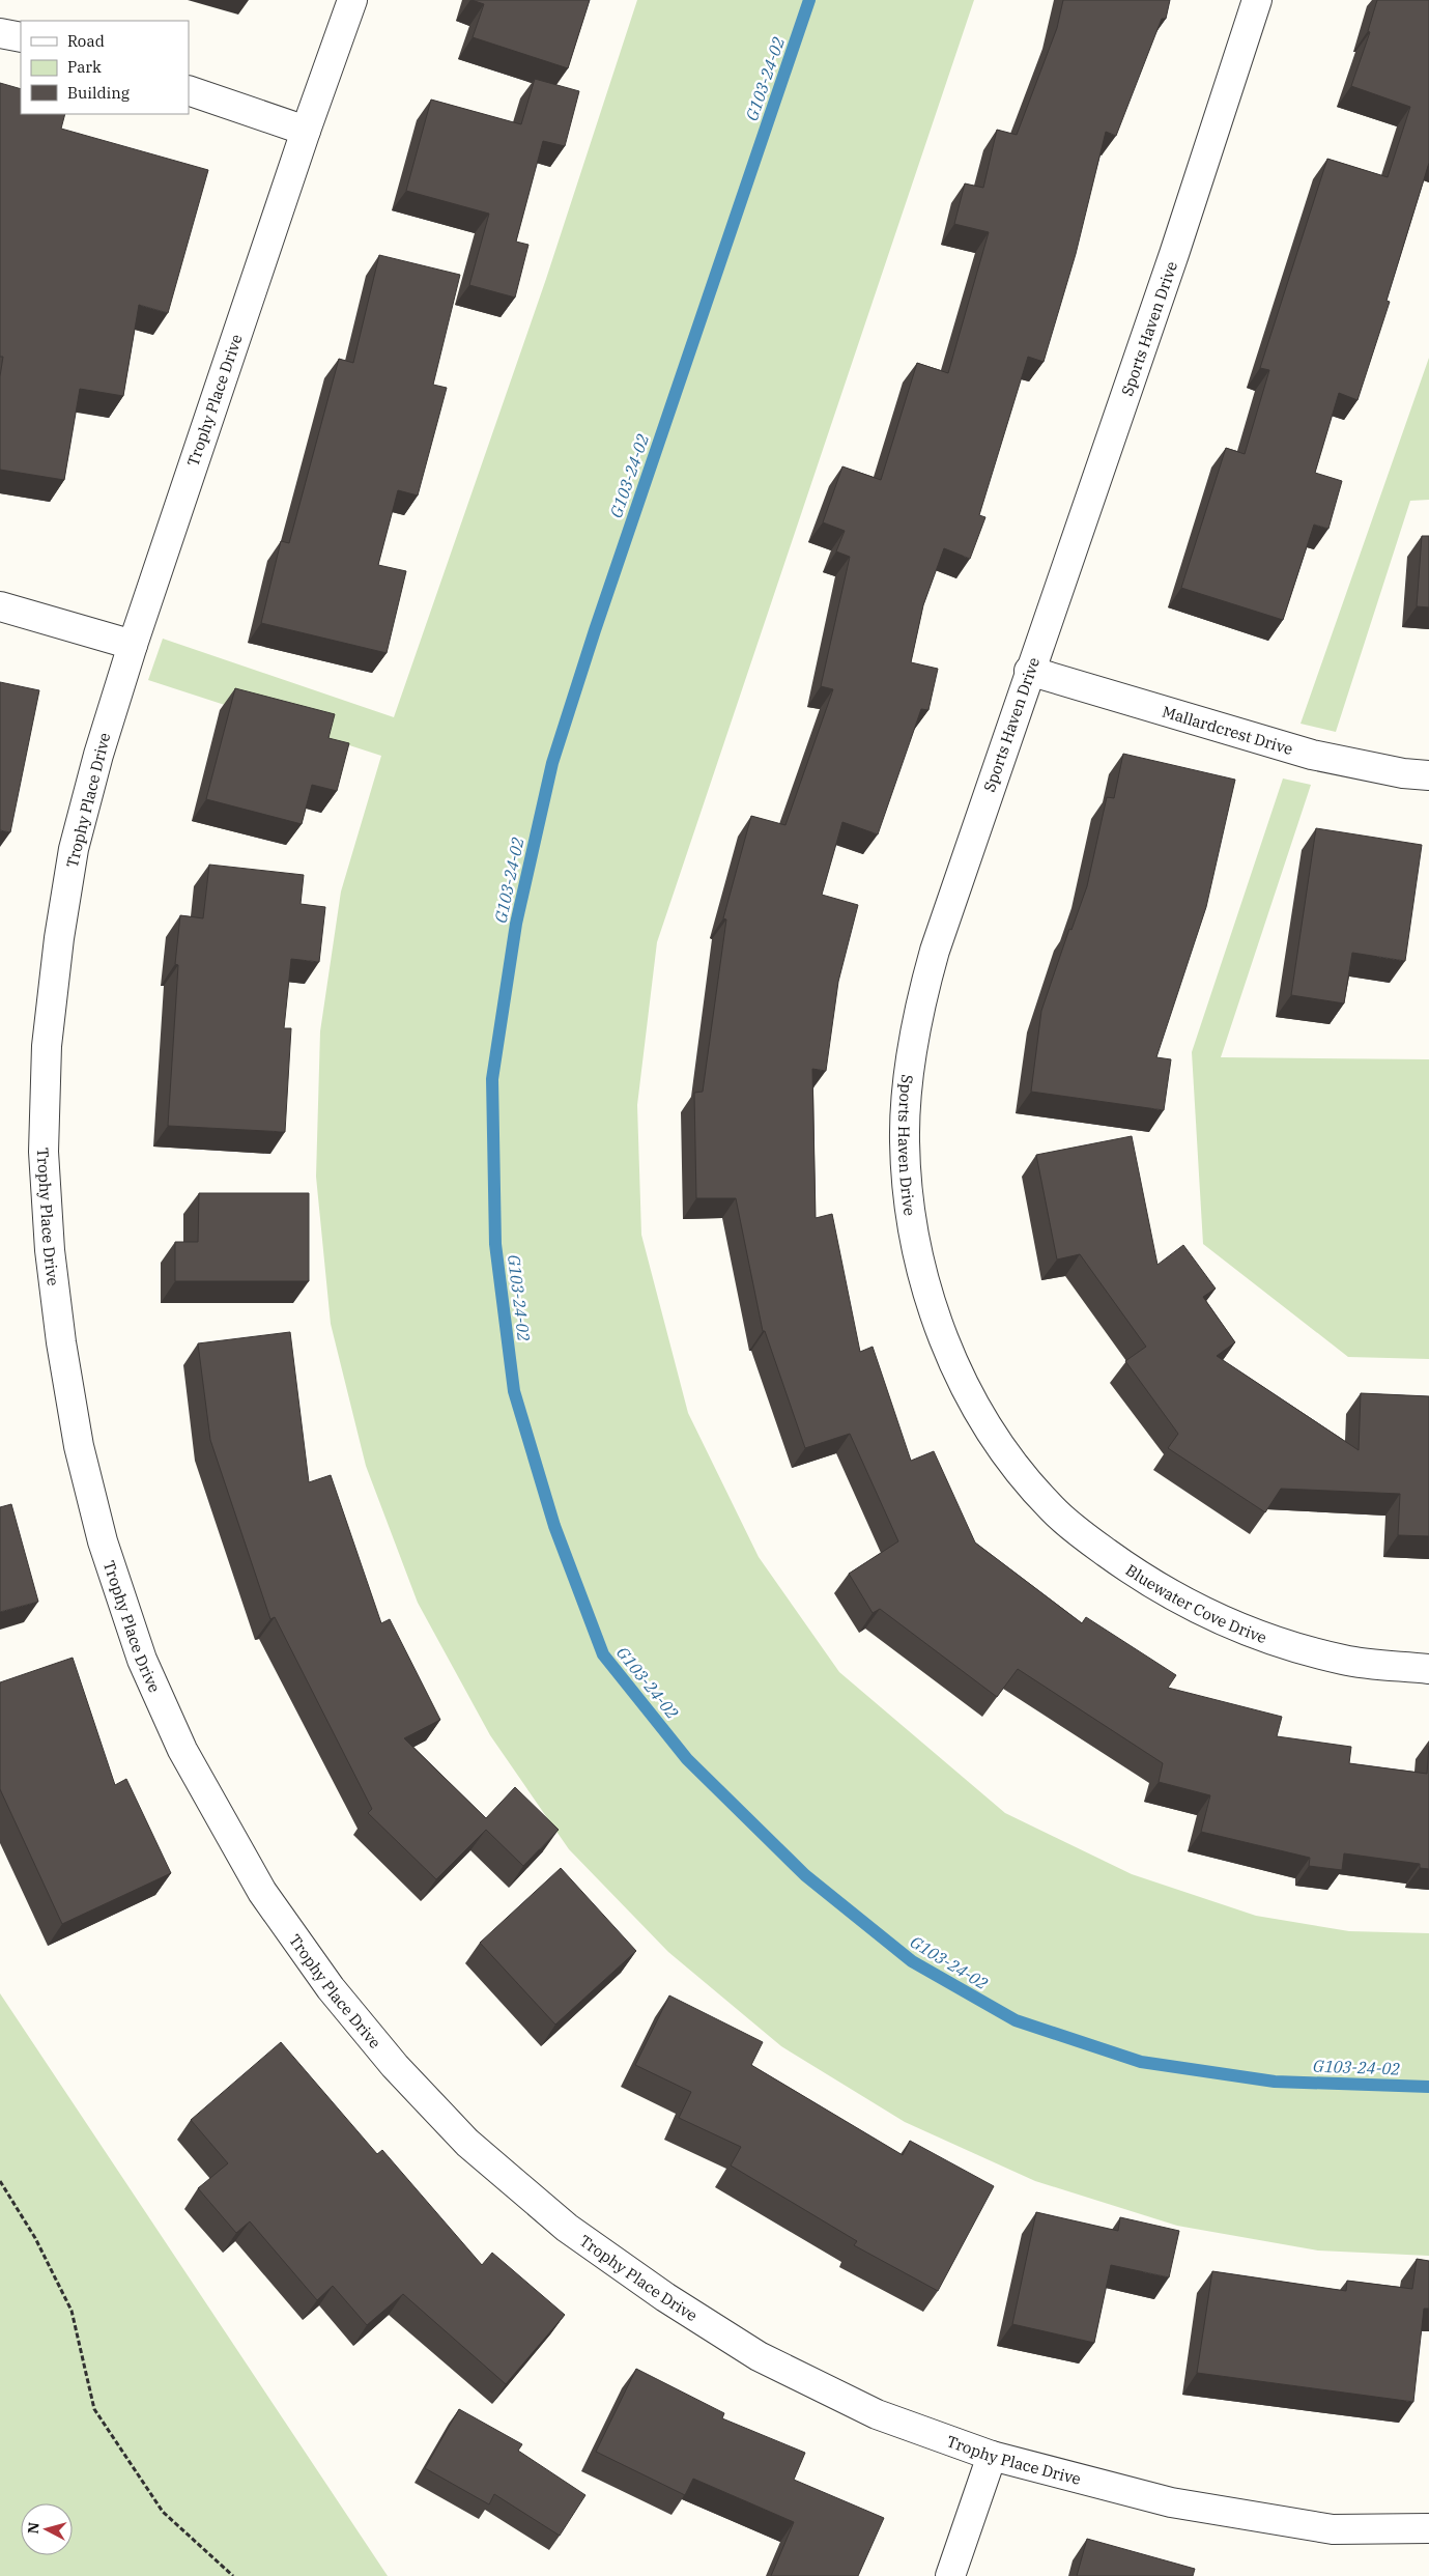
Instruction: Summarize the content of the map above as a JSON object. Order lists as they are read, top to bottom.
{
  "streets": {
    "street": [
      "Sports Haven Drive",
      "Trophy Place Drive",
      "Mallardcrest Drive",
      "Bluewater Cove Drive"
    ]
  },
  "crossings": [
    ["Sports Haven Drive", "Mallardcrest Drive"],
    ["Sports Haven Drive", "Bluewater Cove Drive"]
  ],
  "water": ["G103-24-02"],
  "legend": ["Road", "Park", "Building"],
  "north": "left"
}
